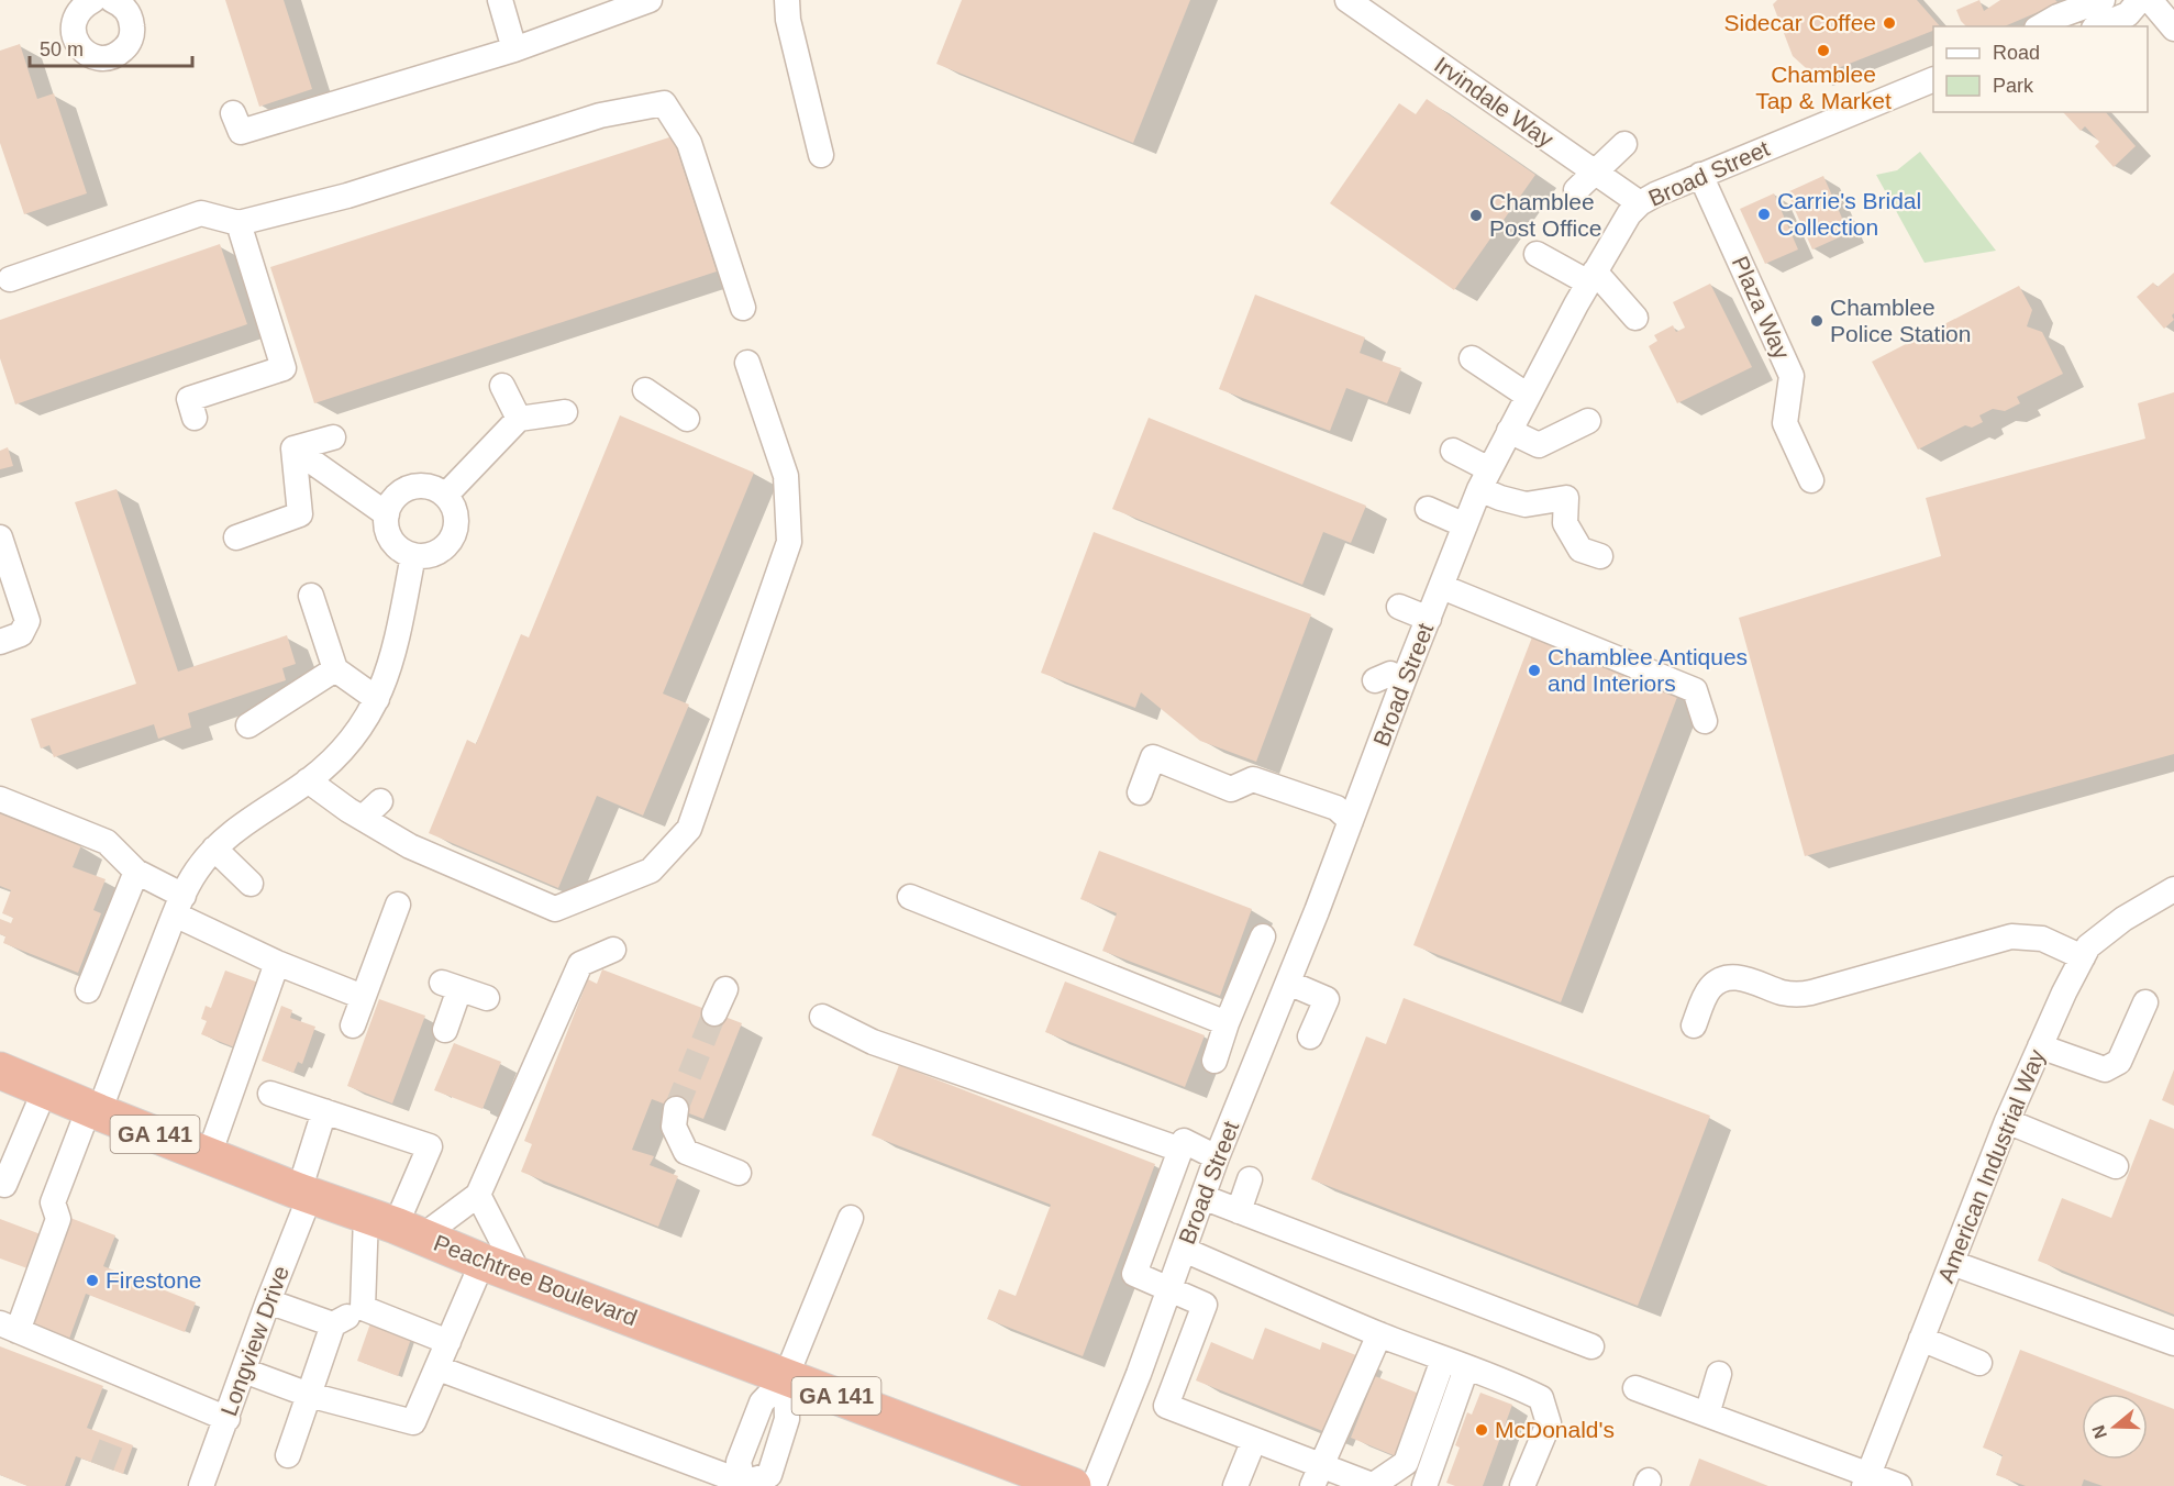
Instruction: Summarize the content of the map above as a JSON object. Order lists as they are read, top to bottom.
{
  "streets": {
    "highway": ["GA 141", "Peachtree Boulevard"],
    "street": [
      "Irvindale Way",
      "Broad Street",
      "Plaza Way",
      "American Industrial Way",
      "Longview Drive"
    ]
  },
  "crossings": [
    ["Irvindale Way", "Broad Street"],
    ["Broad Street", "Plaza Way"],
    ["Peachtree Boulevard", "Longview Drive"]
  ],
  "places": [
    "Sidecar Coffee",
    "Chamblee Tap & Market",
    "Carrie's Bridal Collection",
    "Chamblee Post Office",
    "Chamblee Police Station",
    "Chamblee Antiques and Interiors",
    "Firestone",
    "McDonald's"
  ],
  "legend": ["Road", "Park"],
  "scale_bar": "50 m",
  "north": "left"
}
